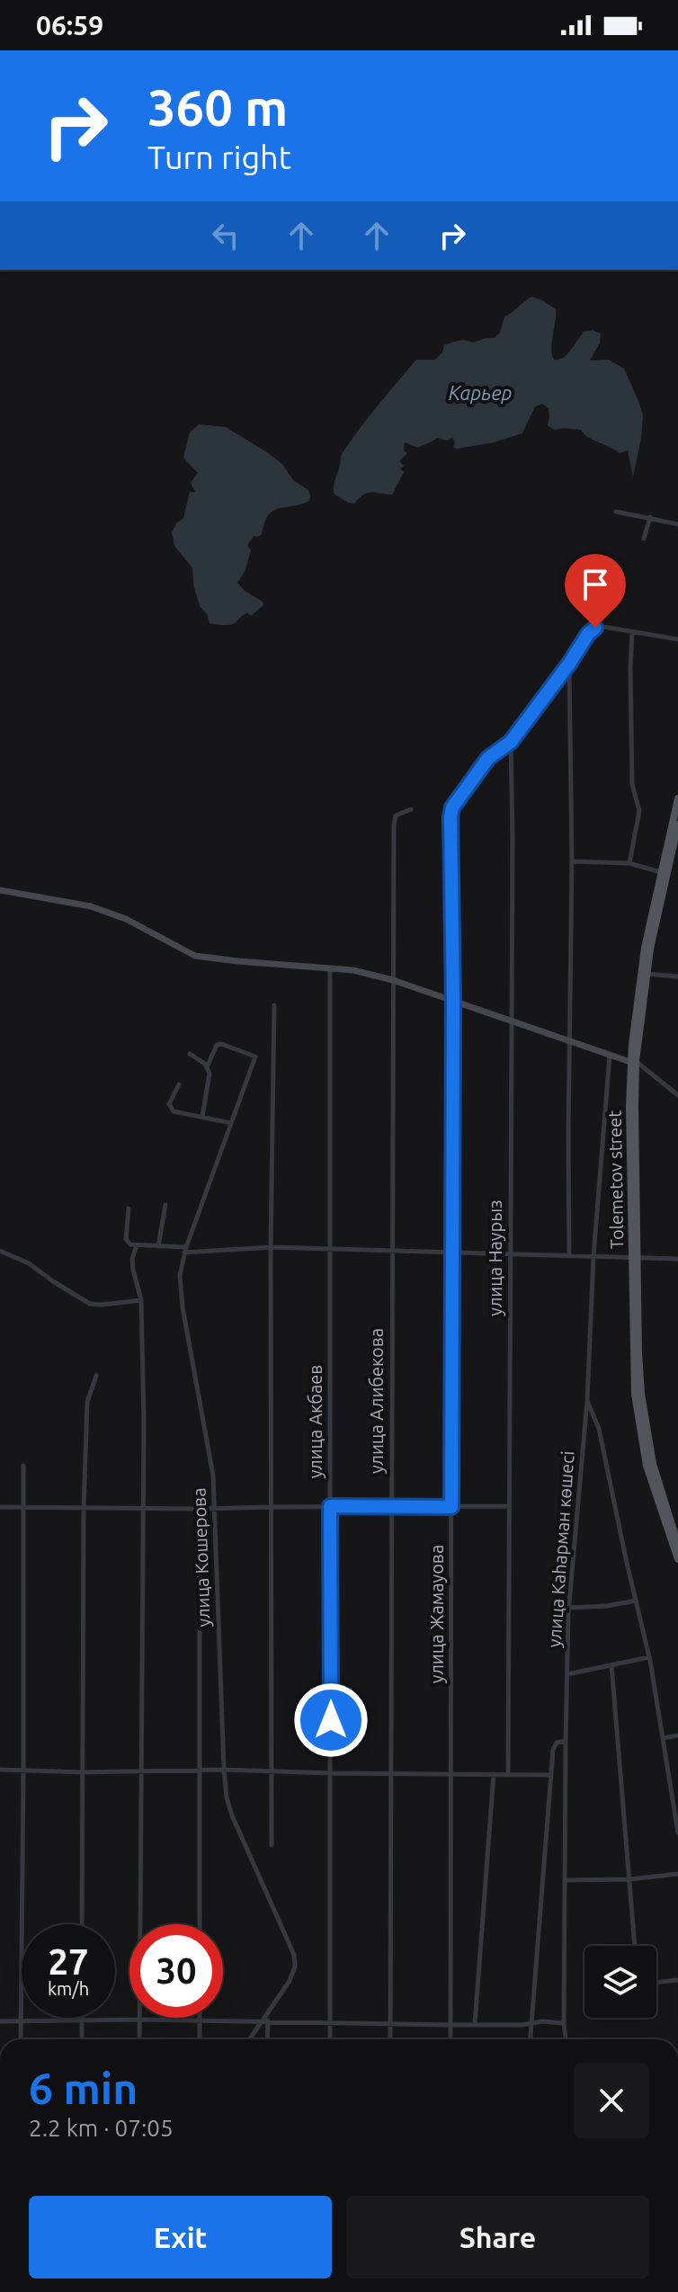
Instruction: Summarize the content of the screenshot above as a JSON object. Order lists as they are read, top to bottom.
{
  "streets": {
    "main road": ["Tolemetov street"],
    "street": [
      "улица Наурыз",
      "улица Алибекова",
      "улица Акбаев",
      "улица Каһарман көшесі",
      "улица Кошерова",
      "улица Жамауова"
    ]
  },
  "crossings": [
    ["улица Наурыз", "улица Жамауова"]
  ],
  "water": ["Карьер"],
  "page": {
    "status": "06:59",
    "turn": ["360 m", "Turn right"],
    "speed": "27 km/h",
    "limit": "30",
    "heading": ["6 min", "2.2 km · 07:05"],
    "buttons": ["Exit", "Share"]
  }
}
